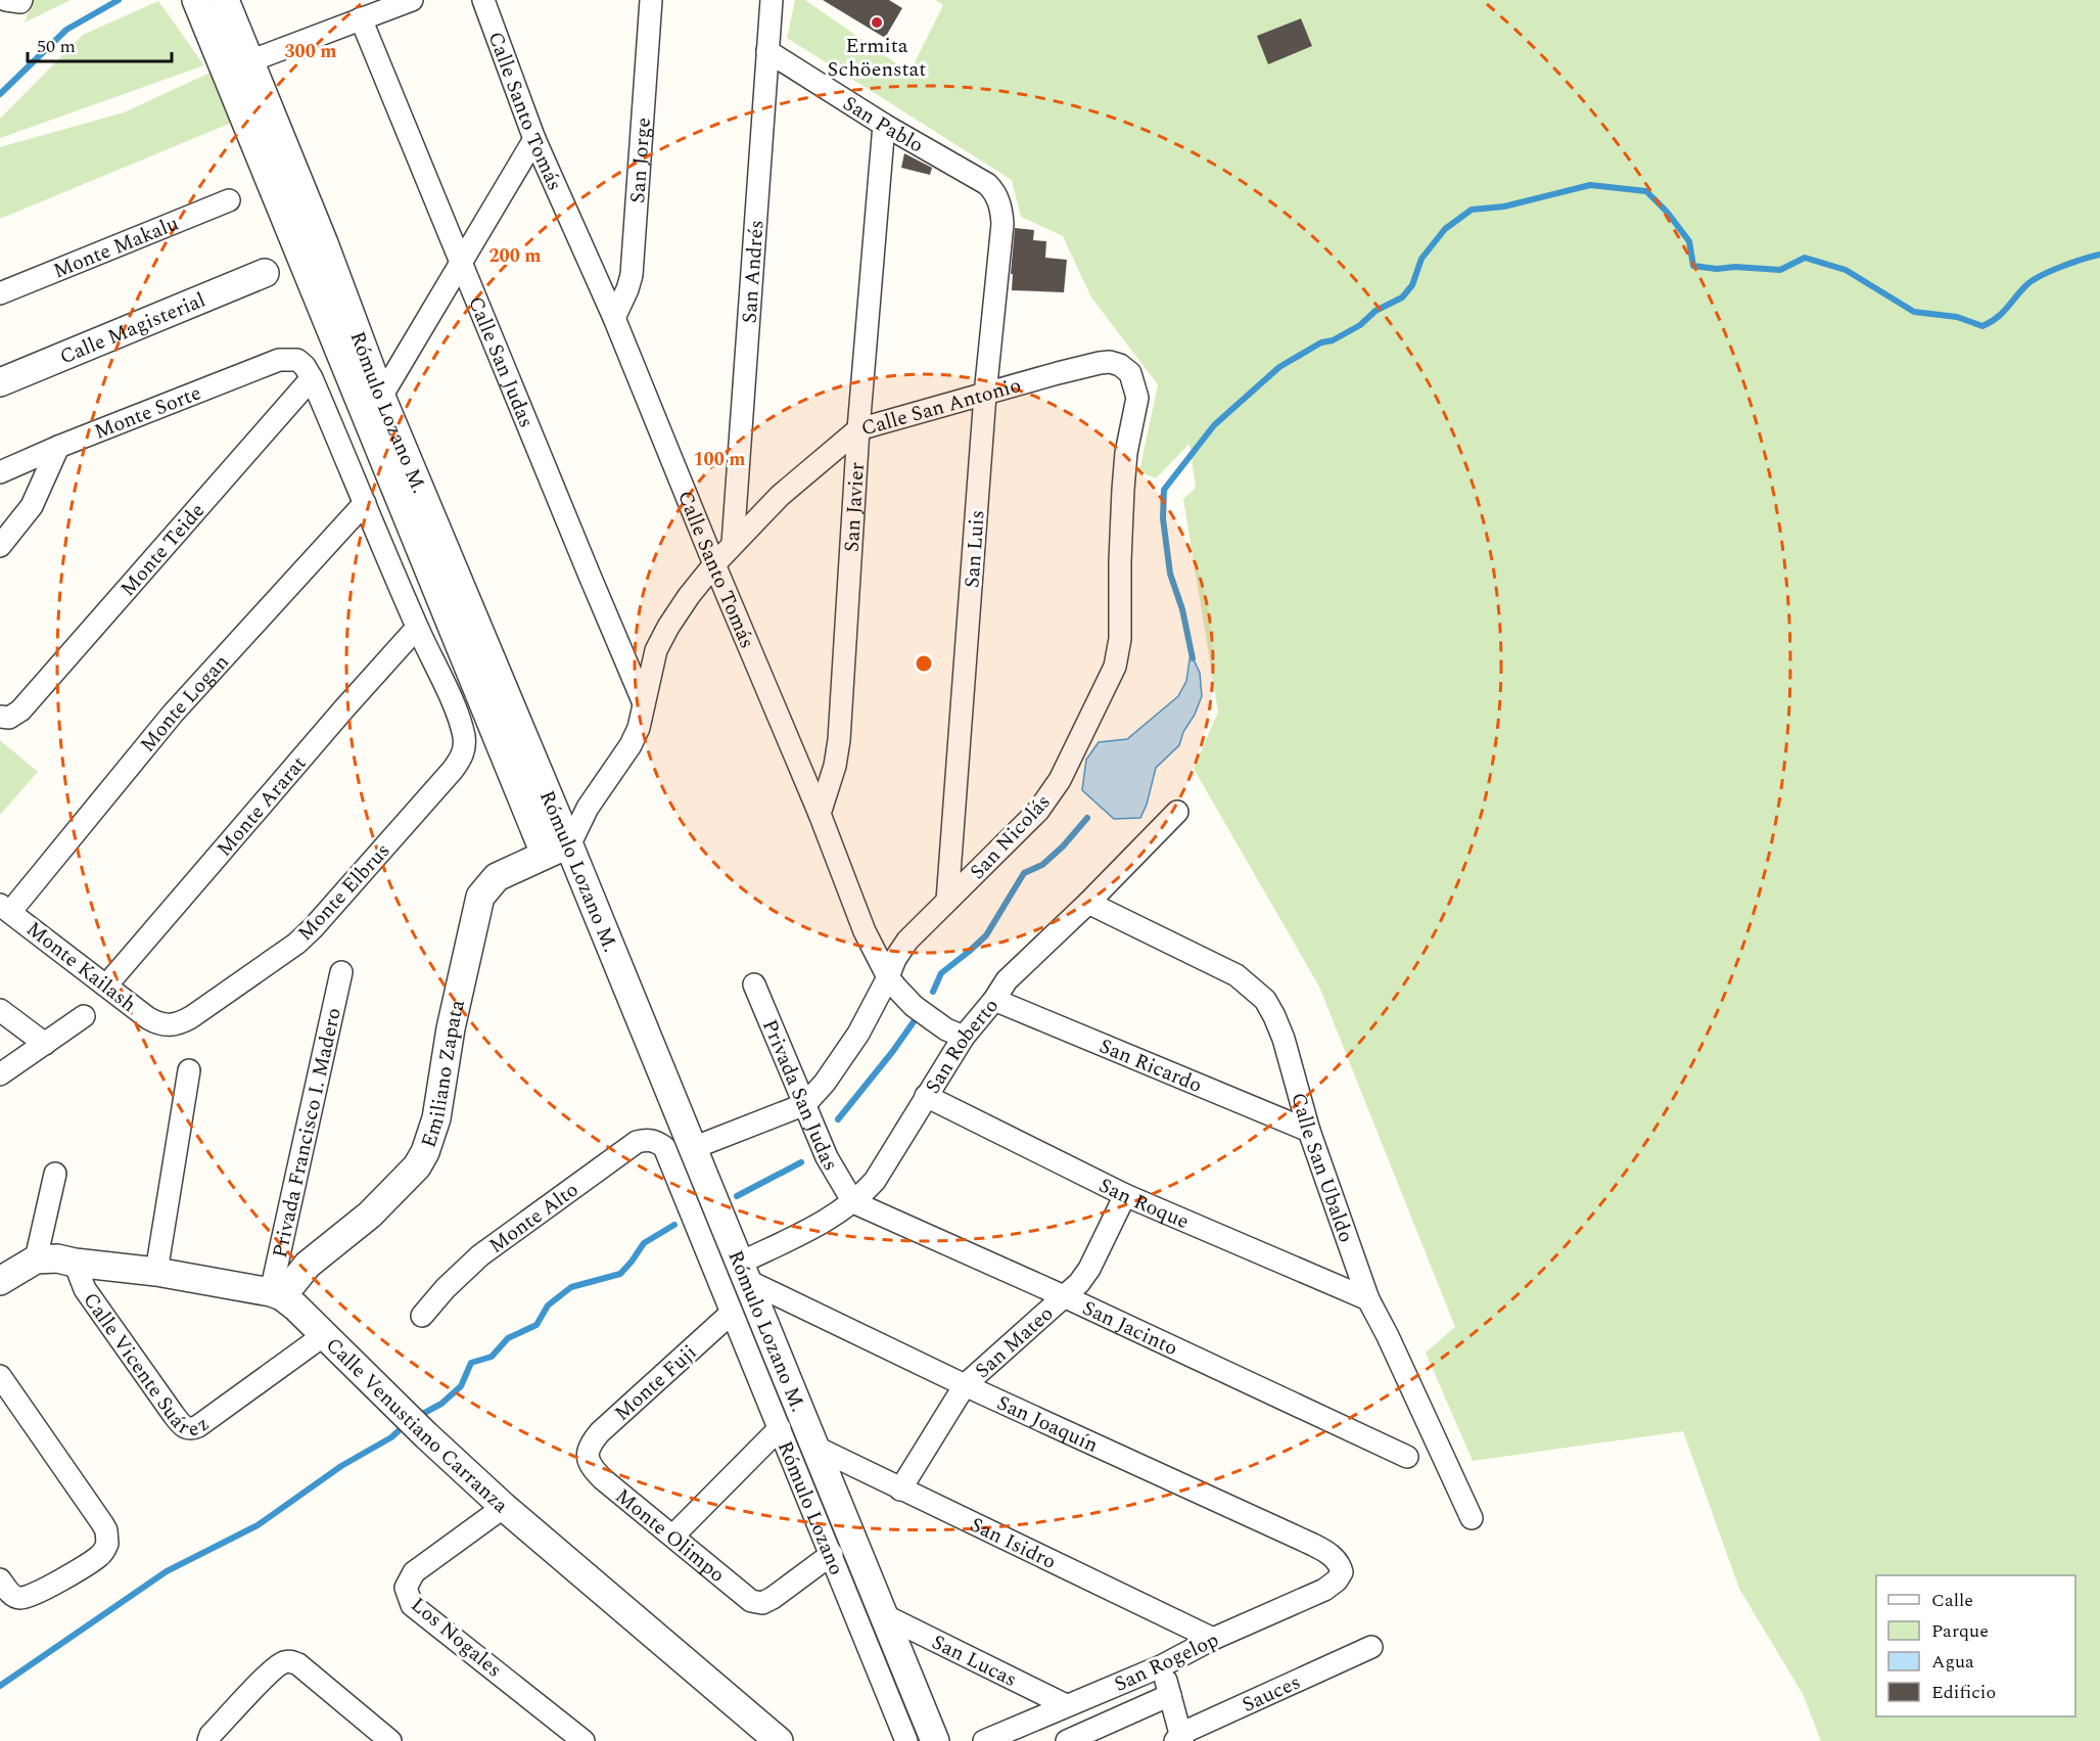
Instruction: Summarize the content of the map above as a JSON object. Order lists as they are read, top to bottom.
{
  "streets": {
    "street": [
      "Calle Santo Tomás",
      "San Pablo",
      "San Jorge",
      "Monte Makalu",
      "San Andrés",
      "Calle Magisterial",
      "Calle San Judas",
      "Calle San Antonio",
      "Monte Sorte",
      "Rómulo Lozano M.",
      "San Javier",
      "San Luis",
      "Monte Teide",
      "Monte Logan",
      "Monte Ararat",
      "San Nicolás",
      "Monte Elbrus",
      "Monte Kailash",
      "San Roberto",
      "San Ricardo",
      "Emiliano Zapata",
      "Privada San Judas",
      "Privada Francisco I. Madero",
      "Calle San Ubaldo",
      "San Roque",
      "Monte Alto",
      "San Jacinto",
      "San Mateo",
      "Calle Vicente Suárez",
      "Monte Fuji",
      "San Joaquín",
      "Calle Venustiano Carranza",
      "Rómulo Lozano",
      "Monte Olimpo",
      "San Isidro",
      "Los Nogales",
      "San Lucas",
      "San Rogelop",
      "Sauces"
    ]
  },
  "crossings": [
    ["Calle Santo Tomás", "San Jorge"],
    ["Calle Santo Tomás", "Calle San Antonio"],
    ["Calle Santo Tomás", "San Javier"],
    ["Calle Santo Tomás", "San Nicolás"],
    ["Calle Santo Tomás", "San Roberto"],
    ["San Pablo", "San Andrés"],
    ["San Pablo", "San Javier"],
    ["San Pablo", "San Luis"],
    ["San Andrés", "Calle San Antonio"],
    ["Calle San Judas", "Calle San Antonio"],
    ["Calle San Antonio", "Rómulo Lozano M."],
    ["Calle San Antonio", "San Javier"],
    ["Calle San Antonio", "San Luis"],
    ["Calle San Antonio", "San Nicolás"],
    ["Calle San Antonio", "Emiliano Zapata"],
    ["Monte Sorte", "Monte Teide"],
    ["Rómulo Lozano M.", "San Nicolás"],
    ["Rómulo Lozano M.", "San Roberto"],
    ["Rómulo Lozano M.", "Emiliano Zapata"],
    ["Rómulo Lozano M.", "San Joaquín"],
    ["Rómulo Lozano M.", "San Isidro"],
    ["Rómulo Lozano M.", "San Lucas"],
    ["San Luis", "San Nicolás"],
    ["Monte Logan", "Monte Kailash"],
    ["Monte Ararat", "Monte Elbrus"],
    ["Monte Ararat", "Monte Kailash"],
    ["San Nicolás", "Privada San Judas"],
    ["Monte Elbrus", "Monte Kailash"],
    ["San Roberto", "San Ricardo"],
    ["San Roberto", "Privada San Judas"],
    ["San Roberto", "Calle San Ubaldo"],
    ["San Roberto", "San Roque"],
    ["San Roberto", "San Jacinto"],
    ["San Roberto", "San Joaquín"],
    ["San Ricardo", "Calle San Ubaldo"],
    ["Emiliano Zapata", "Privada Francisco I. Madero"],
    ["Emiliano Zapata", "Calle Venustiano Carranza"],
    ["Privada San Judas", "San Jacinto"],
    ["Privada Francisco I. Madero", "Calle Venustiano Carranza"],
    ["Calle San Ubaldo", "San Roque"],
    ["San Roque", "San Mateo"],
    ["Monte Alto", "Rómulo Lozano"],
    ["San Jacinto", "San Mateo"],
    ["San Mateo", "San Joaquín"],
    ["San Mateo", "San Isidro"],
    ["Calle Vicente Suárez", "Calle Venustiano Carranza"],
    ["Monte Fuji", "Rómulo Lozano"],
    ["Monte Fuji", "Monte Olimpo"],
    ["San Joaquín", "San Rogelop"],
    ["Calle Venustiano Carranza", "Los Nogales"],
    ["Rómulo Lozano", "Monte Olimpo"],
    ["San Isidro", "San Rogelop"],
    ["San Lucas", "San Rogelop"]
  ],
  "places": ["Ermita Schöenstat"],
  "legend": [
    "Calle",
    "Parque",
    "Agua",
    "Edificio"
  ],
  "scale_bar": "50 m",
  "rings": ["300 m", "200 m", "100 m"]
}
